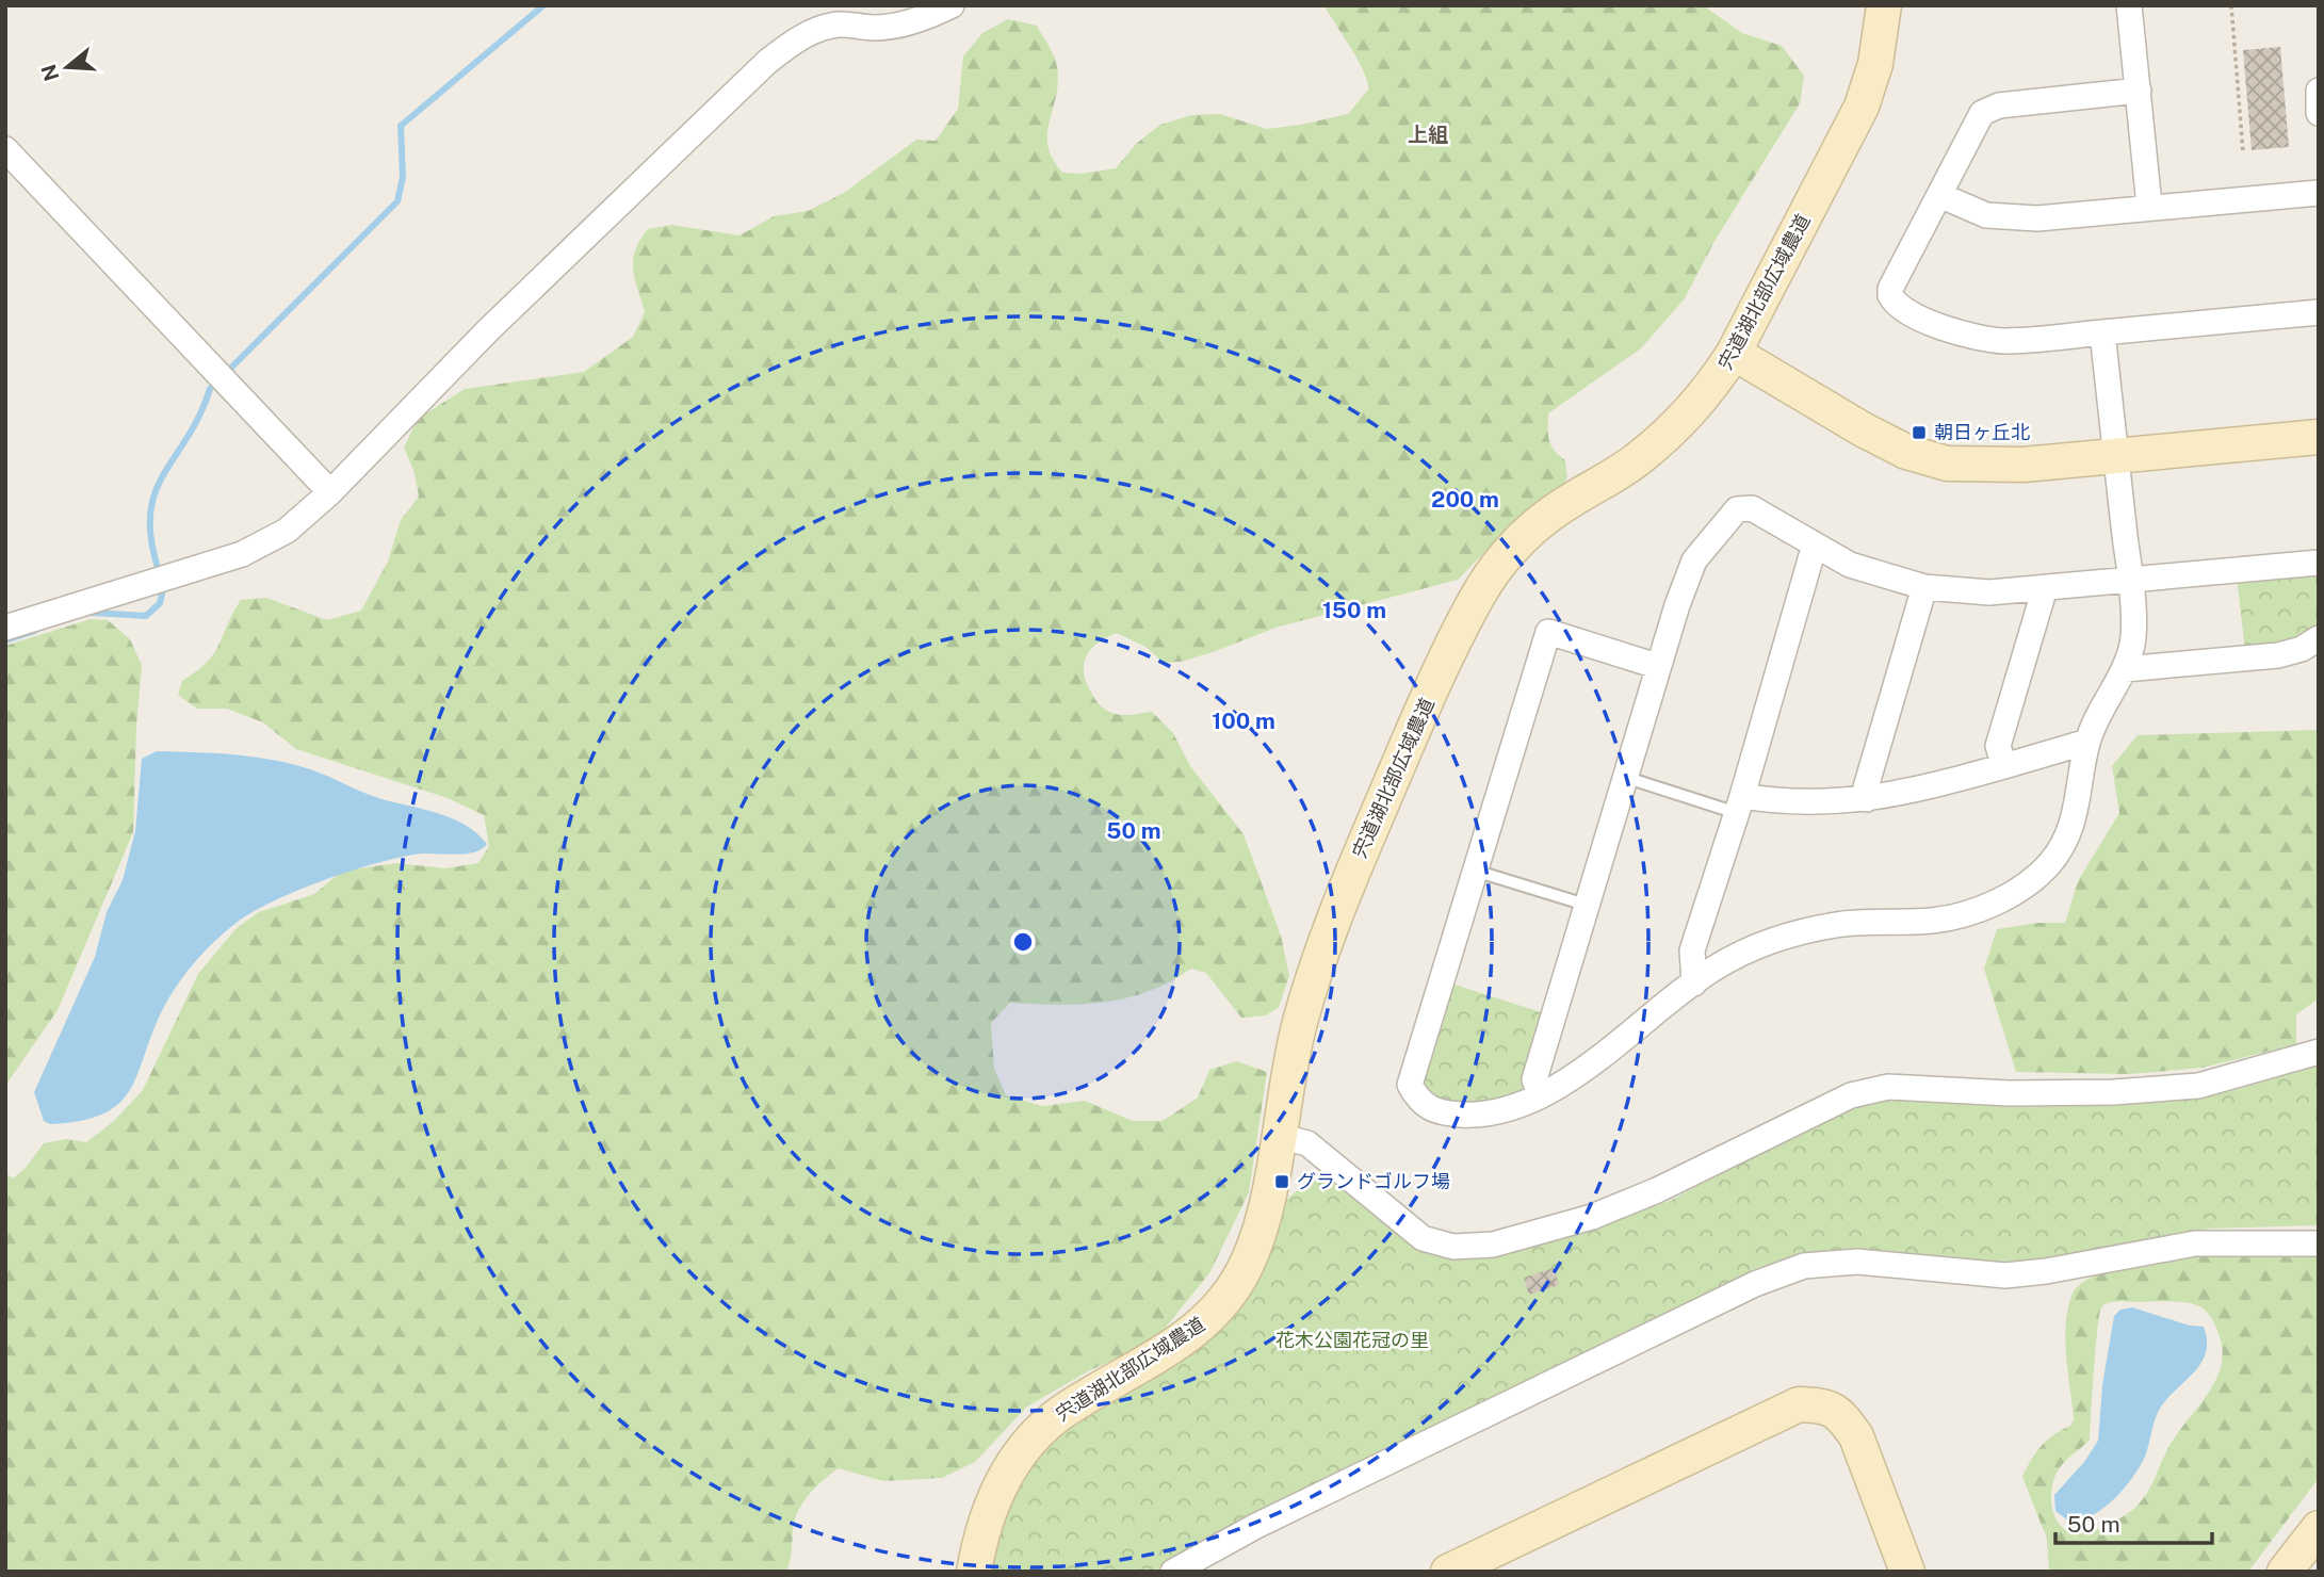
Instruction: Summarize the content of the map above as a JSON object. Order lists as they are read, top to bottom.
{
  "streets": {
    "street": ["宍道湖北部広域農道"]
  },
  "districts": ["上組"],
  "parks": ["花木公園花冠の里"],
  "places": {
    "transit": ["朝日ヶ丘北", "グランドゴルフ場"]
  },
  "scale_bar": "50 m",
  "north": "left",
  "rings": [
    "200 m",
    "150 m",
    "100 m",
    "50 m"
  ]
}
